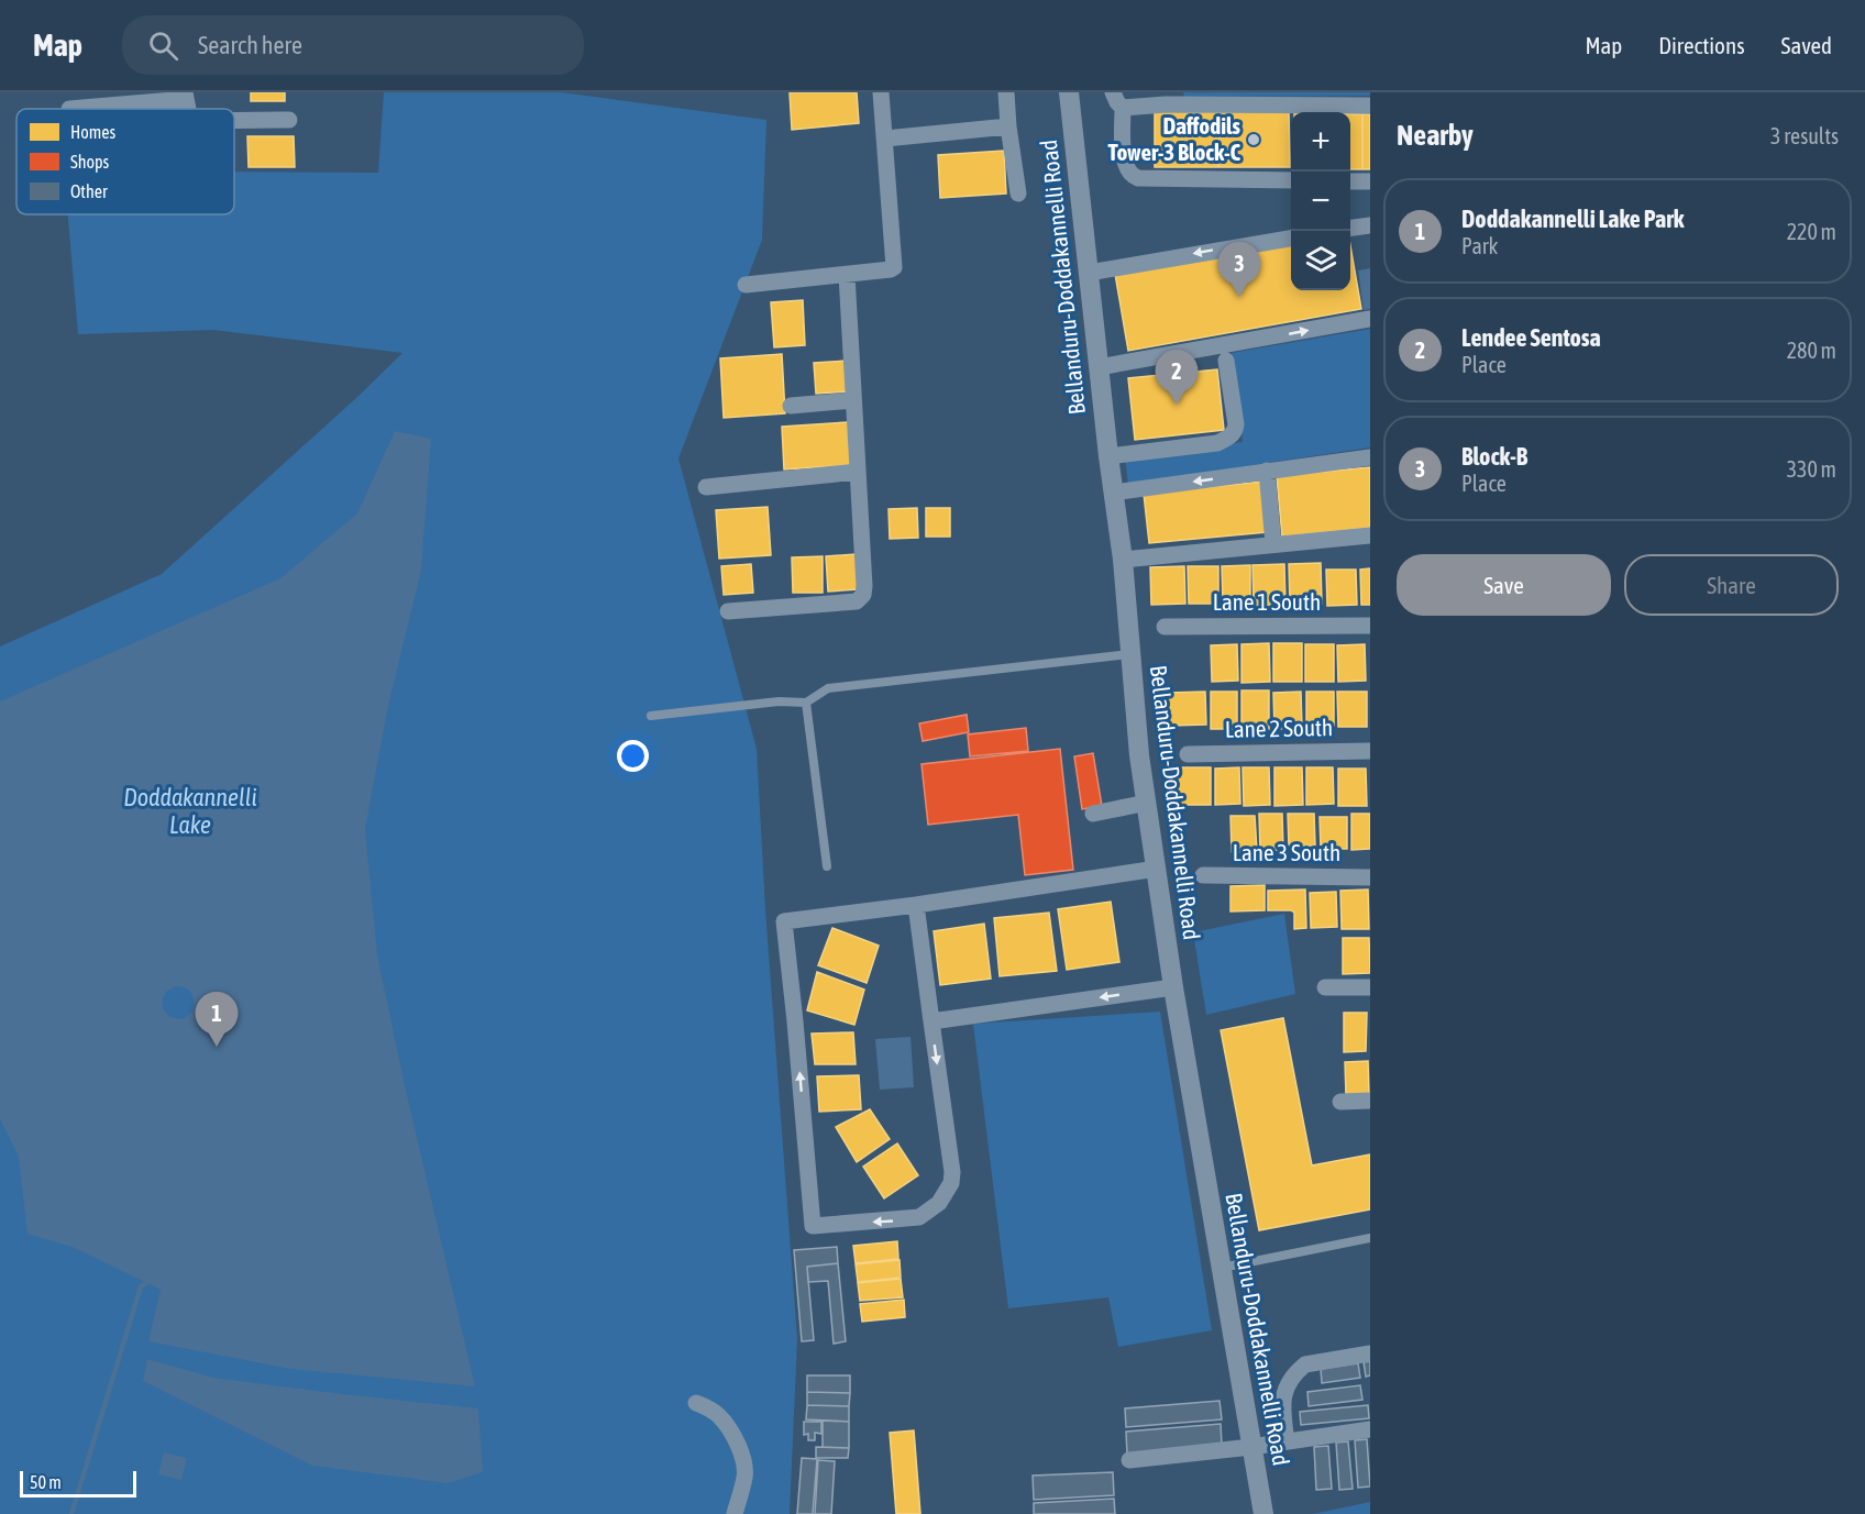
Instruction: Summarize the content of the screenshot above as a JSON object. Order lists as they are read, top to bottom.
{
  "streets": {
    "street": [
      "Bellanduru-Doddakannelli Road",
      "Lane 1 South",
      "Lane 2 South",
      "Lane 3 South"
    ]
  },
  "water": ["Doddakannelli Lake"],
  "places": ["Daffodils Tower-3 Block-C"],
  "legend": ["Homes", "Shops", "Other"],
  "scale_bar": "50 m",
  "page": {
    "header": "Map",
    "search": "Search here",
    "nav": ["Map", "Directions", "Saved"],
    "heading": ["Nearby", "3 results"],
    "map_buttons": ["+", "−"],
    "list": [
      {
        "mark": "1",
        "name": "Doddakannelli Lake Park",
        "note": "Park",
        "value": "220 m"
      },
      {
        "mark": "2",
        "name": "Lendee Sentosa",
        "note": "Place",
        "value": "280 m"
      },
      {
        "mark": "3",
        "name": "Block-B",
        "note": "Place",
        "value": "330 m"
      }
    ],
    "pins": ["3", "2", "1"],
    "buttons": ["Save", "Share"],
    "scale": "50 m"
  }
}
